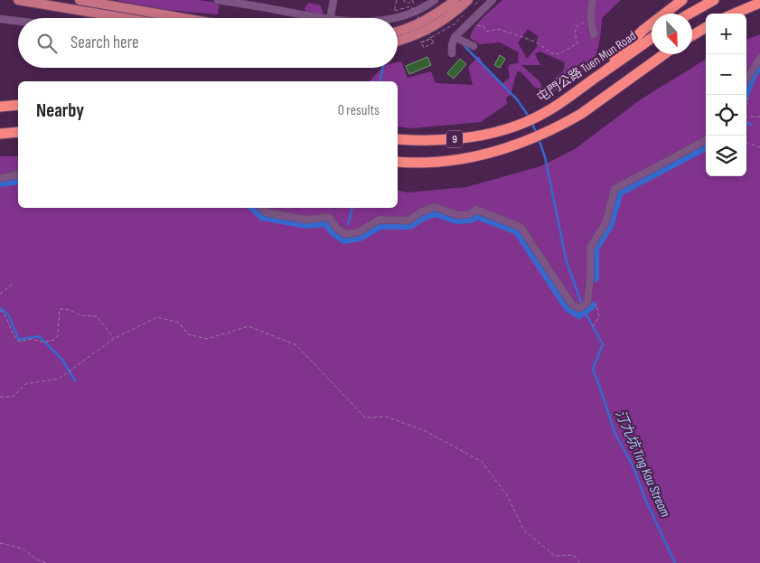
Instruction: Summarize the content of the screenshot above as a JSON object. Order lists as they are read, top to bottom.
{
  "streets": {
    "highway": ["屯門公路 Tuen Mun Road", "9"]
  },
  "water": ["汀九坑 Ting Kau Stream"],
  "north": "bottom right",
  "page": {
    "map_buttons": ["+", "−"],
    "search": "Search here",
    "heading": ["Nearby", "0 results"]
  }
}
